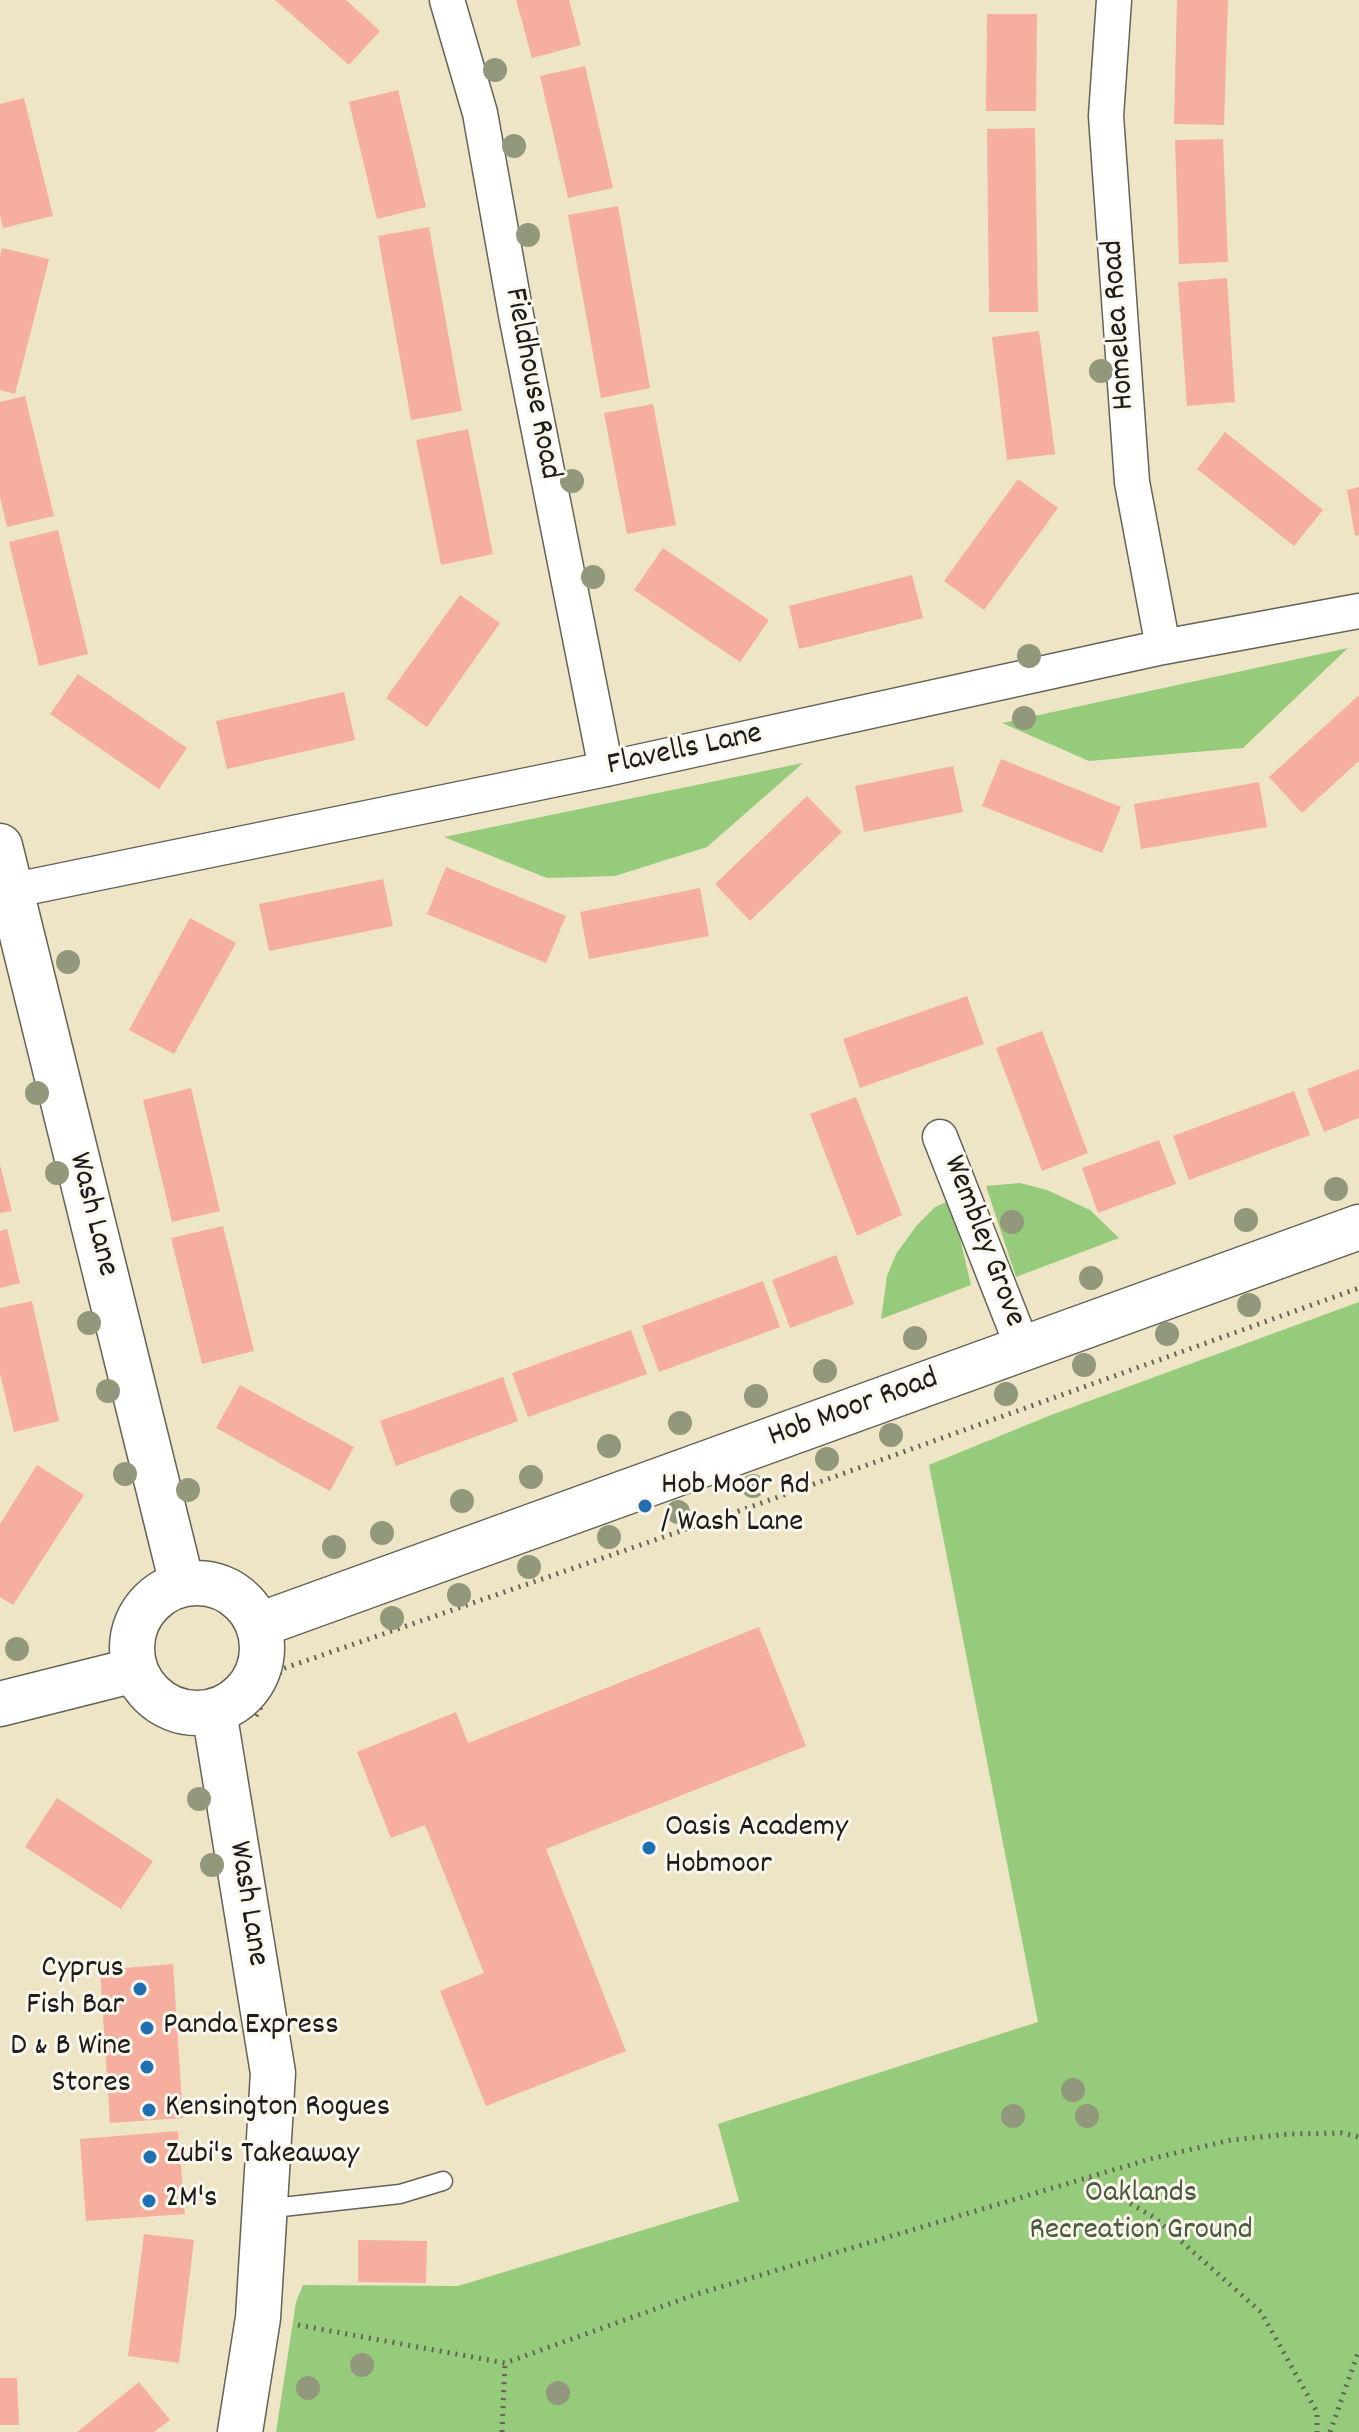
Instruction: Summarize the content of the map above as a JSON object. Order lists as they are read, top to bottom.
{
  "streets": {
    "street": [
      "Homelea Road",
      "Fieldhouse Road",
      "Flavells Lane",
      "Wash Lane",
      "Wembley Grove",
      "Hob Moor Road"
    ]
  },
  "crossings": [
    ["Homelea Road", "Flavells Lane"],
    ["Fieldhouse Road", "Flavells Lane"],
    ["Flavells Lane", "Wash Lane"],
    ["Wash Lane", "Hob Moor Road"],
    ["Wembley Grove", "Hob Moor Road"]
  ],
  "parks": ["Oaklands Recreation Ground"],
  "places": [
    "Hob Moor Rd / Wash Lane",
    "Oasis Academy Hobmoor",
    "Cyprus Fish Bar",
    "Panda Express",
    "D & B Wine Stores",
    "Kensington Rogues",
    "Zubi's Takeaway",
    "2M's"
  ]
}
